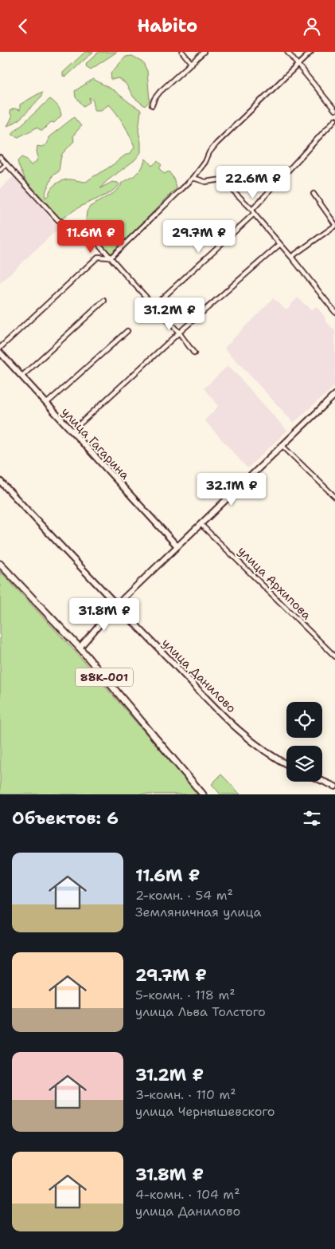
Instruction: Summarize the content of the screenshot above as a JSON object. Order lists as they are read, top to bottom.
{
  "streets": {
    "main road": ["улица Гагарина", "улица Данилово", "88К-001"],
    "street": ["улица Архипова"]
  },
  "page": {
    "header": "Habito",
    "price": [
      "22.6M ₽",
      "11.6M ₽",
      "29.7M ₽",
      "31.2M ₽",
      "32.1M ₽",
      "31.8M ₽"
    ],
    "heading": "Объектов: 6",
    "list": [
      {
        "name": "11.6M ₽",
        "note": "2-комн. · 54 m² · Земляничная улица"
      },
      {
        "name": "29.7M ₽",
        "note": "5-комн. · 118 m² · улица Льва Толстого"
      },
      {
        "name": "31.2M ₽",
        "note": "3-комн. · 110 m² · улица Чернышевского"
      },
      {
        "name": "31.8M ₽",
        "note": "4-комн. · 104 m² · улица Данилово"
      }
    ]
  }
}
